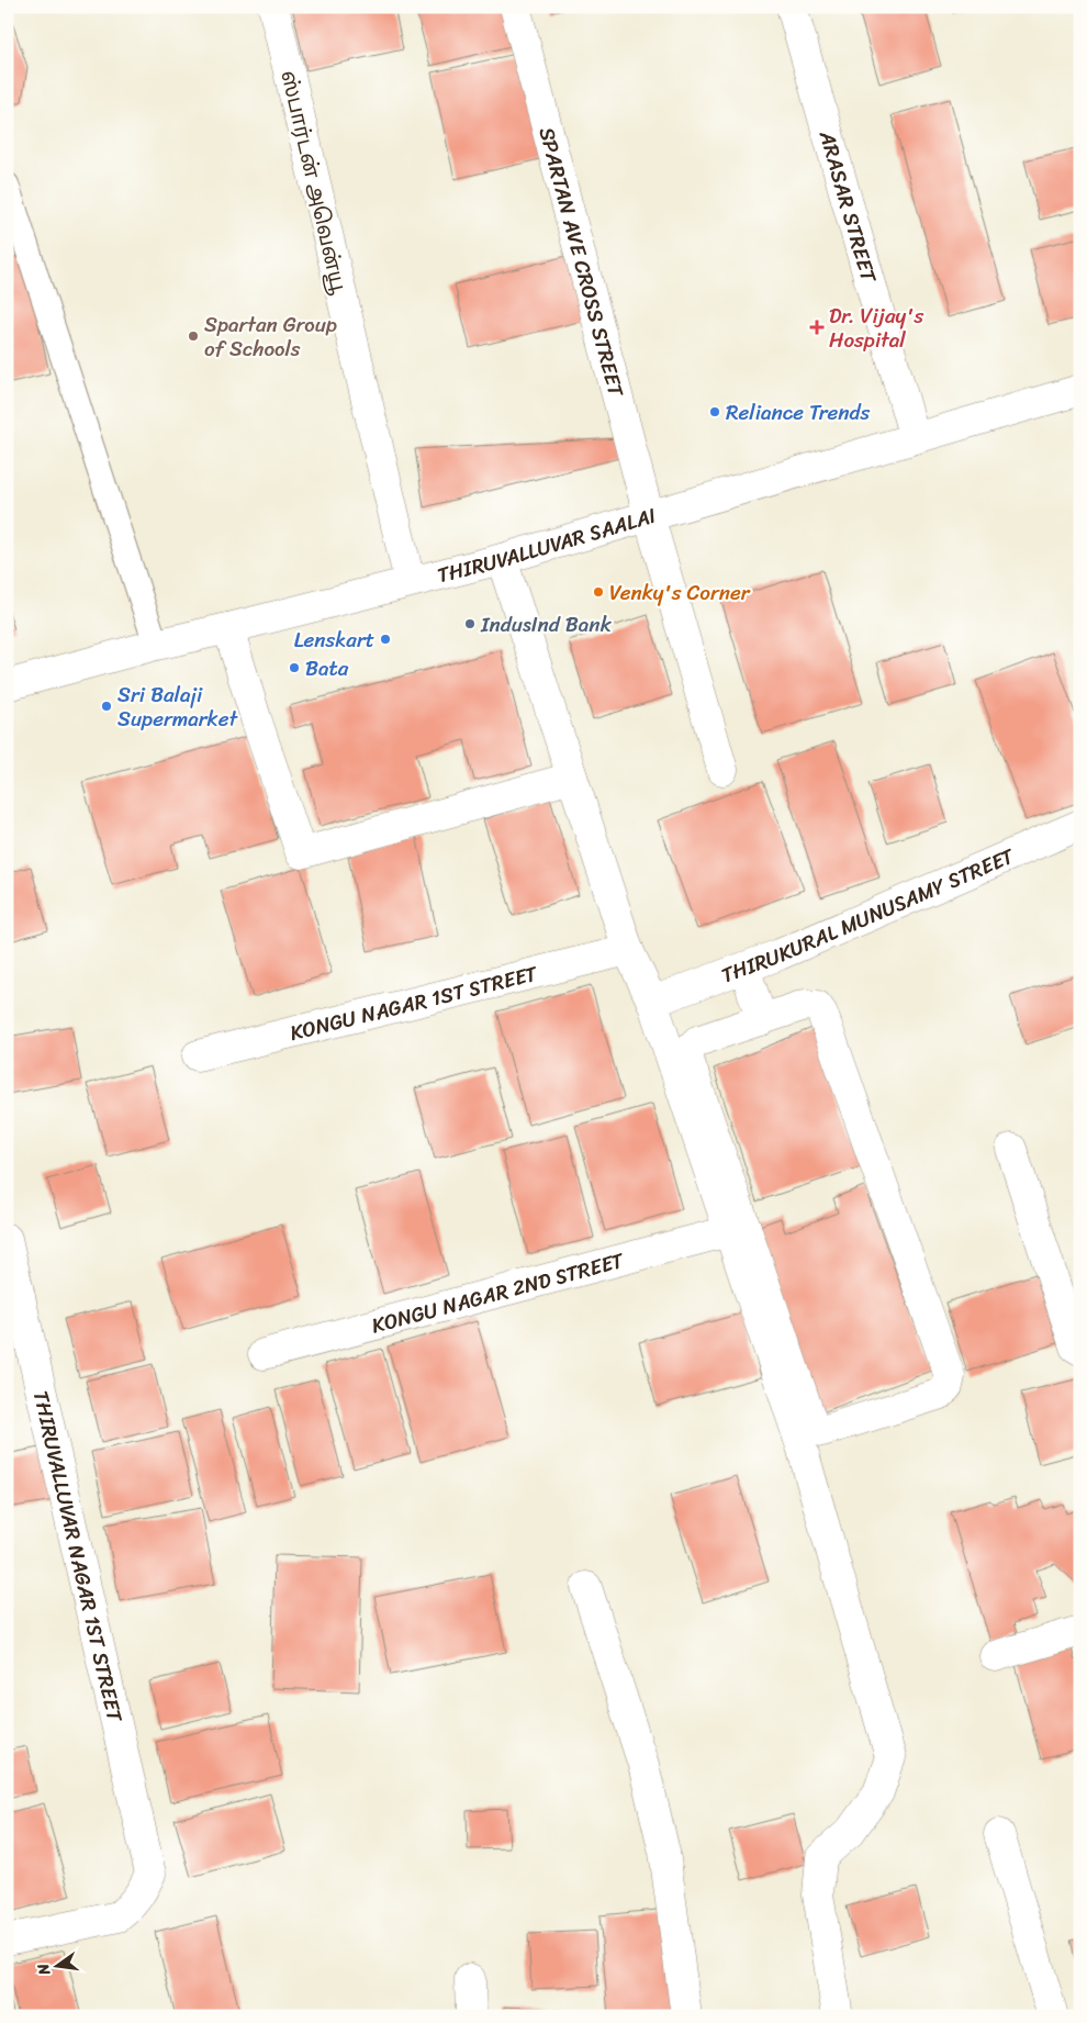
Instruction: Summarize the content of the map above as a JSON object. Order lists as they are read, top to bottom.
{
  "streets": {
    "street": [
      "ஸ்பார்டன் அவென்யூ",
      "ARASAR STREET",
      "SPARTAN AVE CROSS STREET",
      "THIRUVALLUVAR SAALAI",
      "THIRUKURAL MUNUSAMY STREET",
      "KONGU NAGAR 1ST STREET",
      "KONGU NAGAR 2ND STREET",
      "THIRUVALLUVAR NAGAR 1ST STREET"
    ]
  },
  "crossings": [
    ["ஸ்பார்டன் அவென்யூ", "THIRUVALLUVAR SAALAI"],
    ["ARASAR STREET", "THIRUVALLUVAR SAALAI"],
    ["SPARTAN AVE CROSS STREET", "THIRUVALLUVAR SAALAI"]
  ],
  "places": {
    "health": ["Dr. Vijay's Hospital"],
    "other": [
      "Spartan Group of Schools",
      "Reliance Trends",
      "Venky's Corner",
      "IndusInd Bank",
      "Lenskart",
      "Bata",
      "Sri Balaji Supermarket"
    ]
  },
  "north": "left"
}
